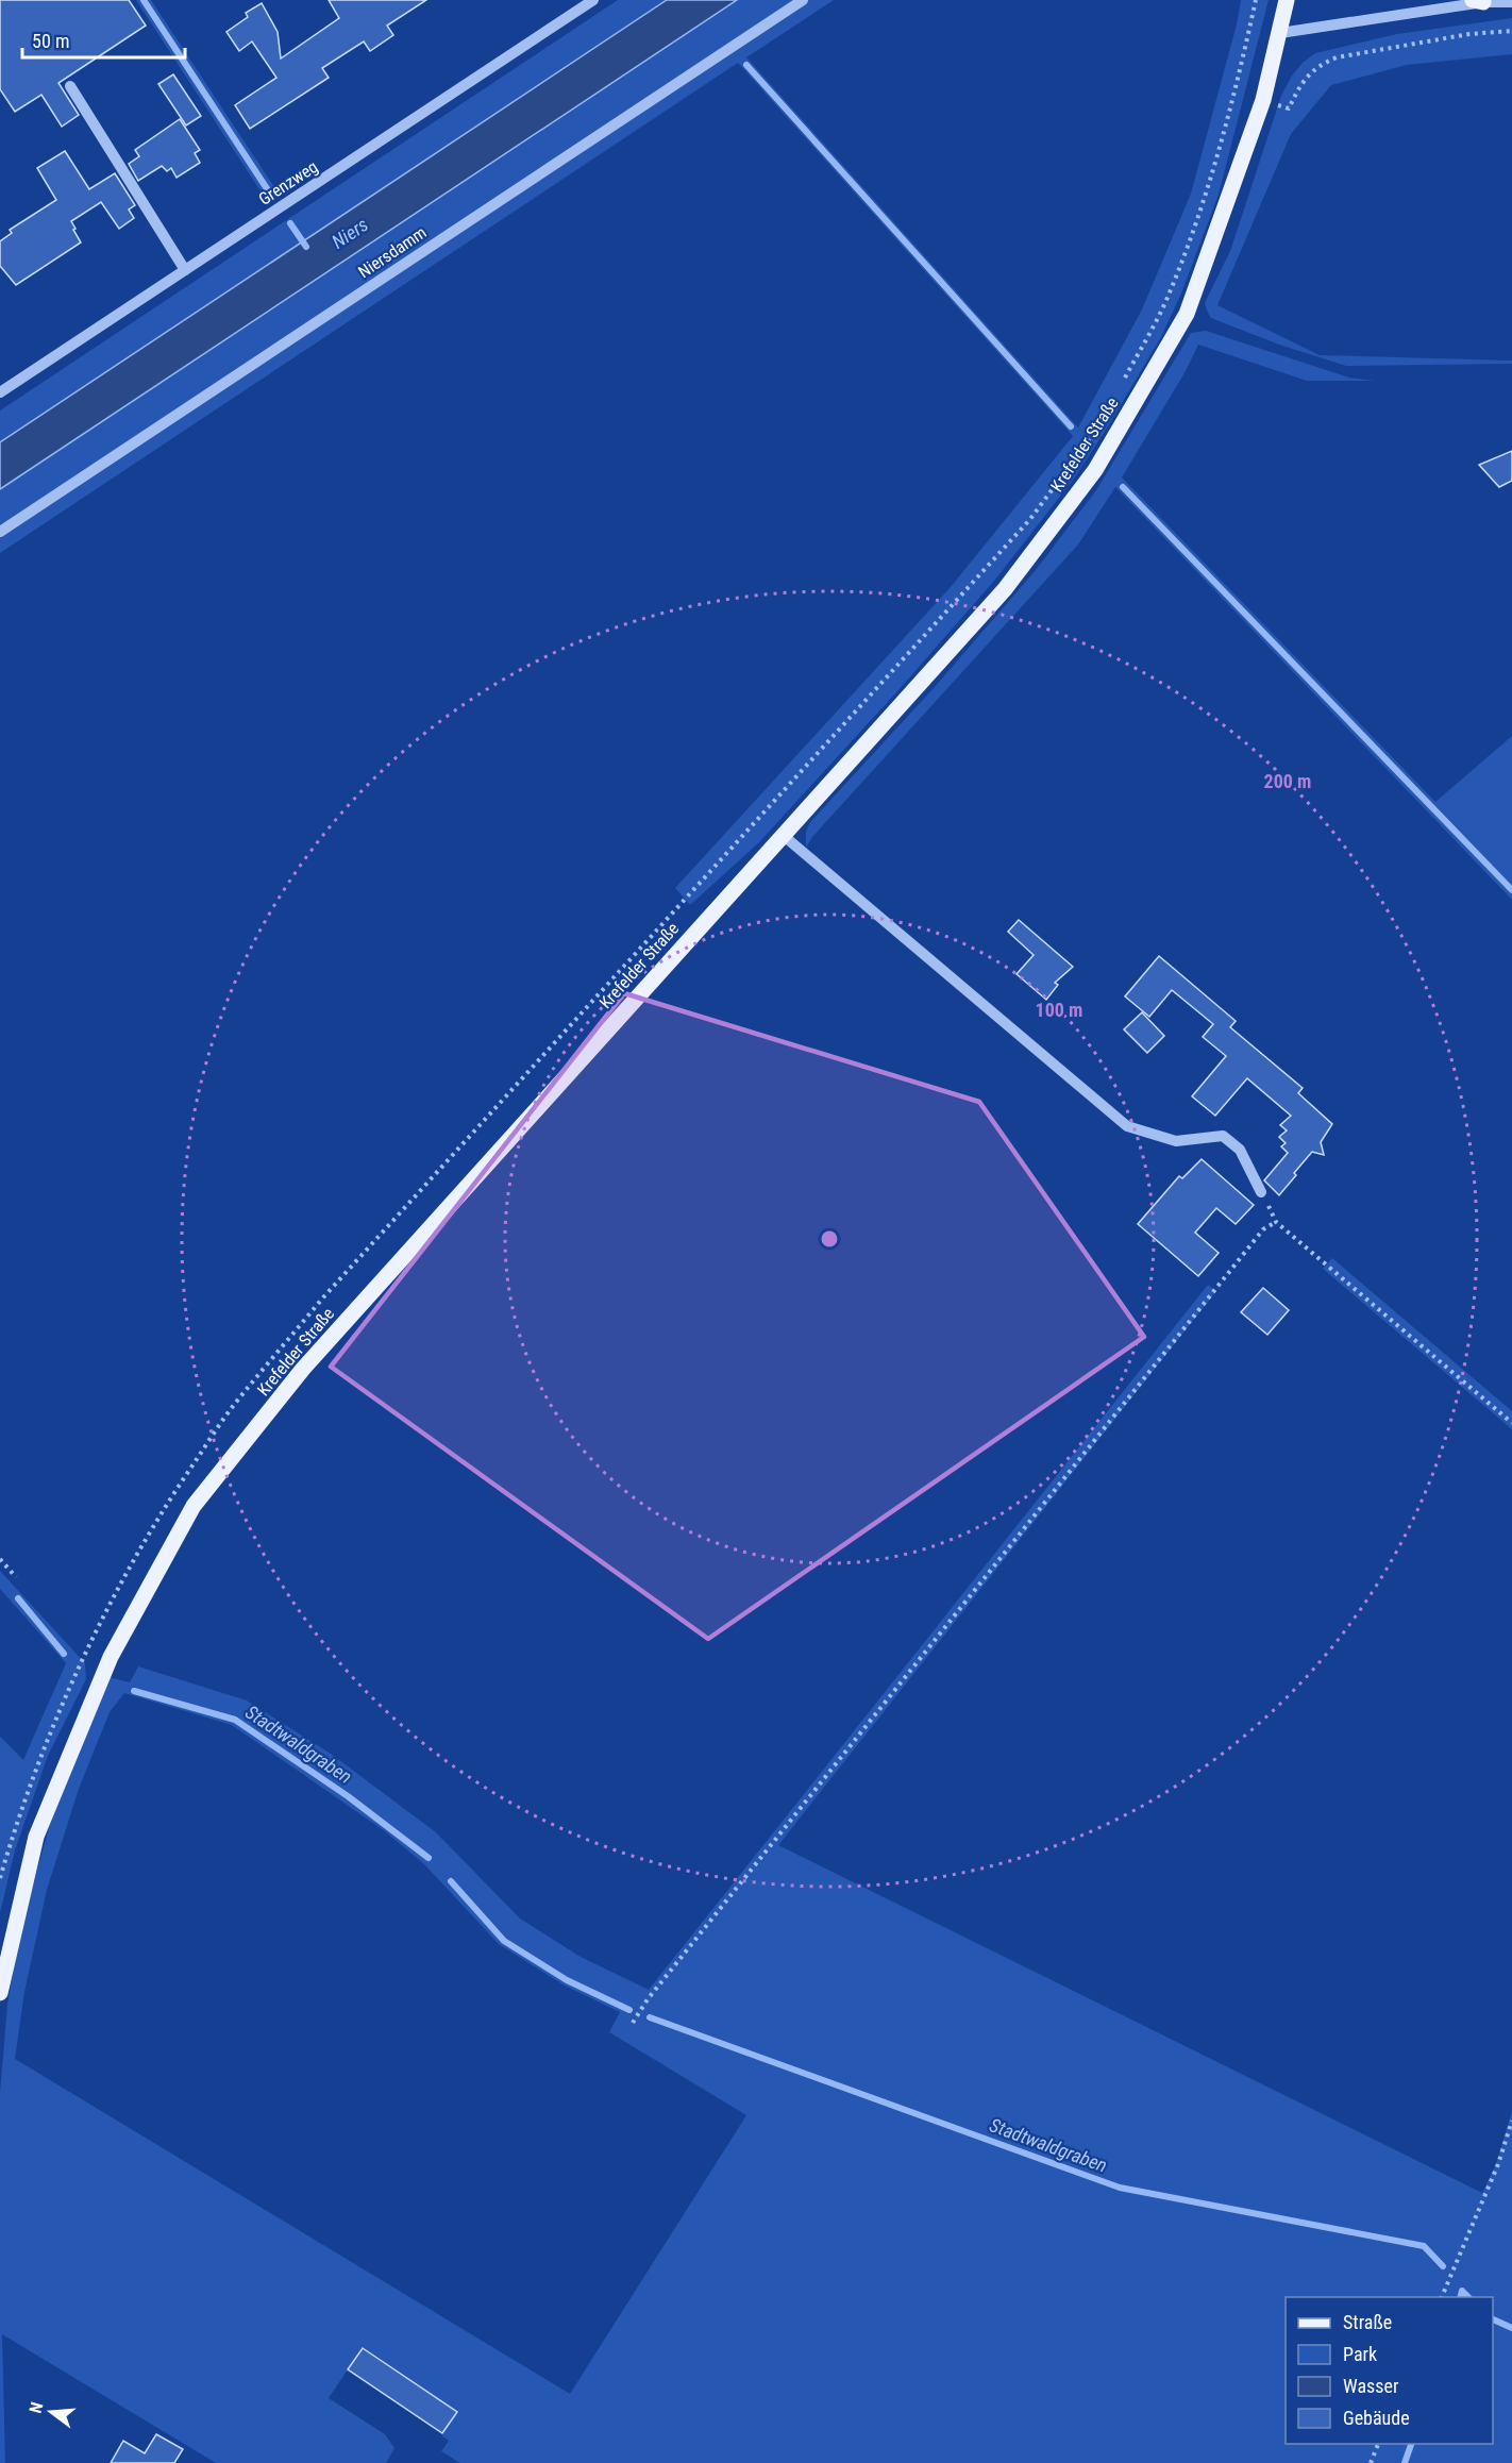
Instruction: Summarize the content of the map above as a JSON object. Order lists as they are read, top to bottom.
{
  "streets": {
    "main road": ["Krefelder Straße"],
    "street": ["Grenzweg", "Niersdamm"]
  },
  "water": ["Niers", "Stadtwaldgraben"],
  "legend": [
    "Straße",
    "Park",
    "Wasser",
    "Gebäude"
  ],
  "scale_bar": "50 m",
  "north": "left",
  "rings": ["200 m", "100 m"]
}
